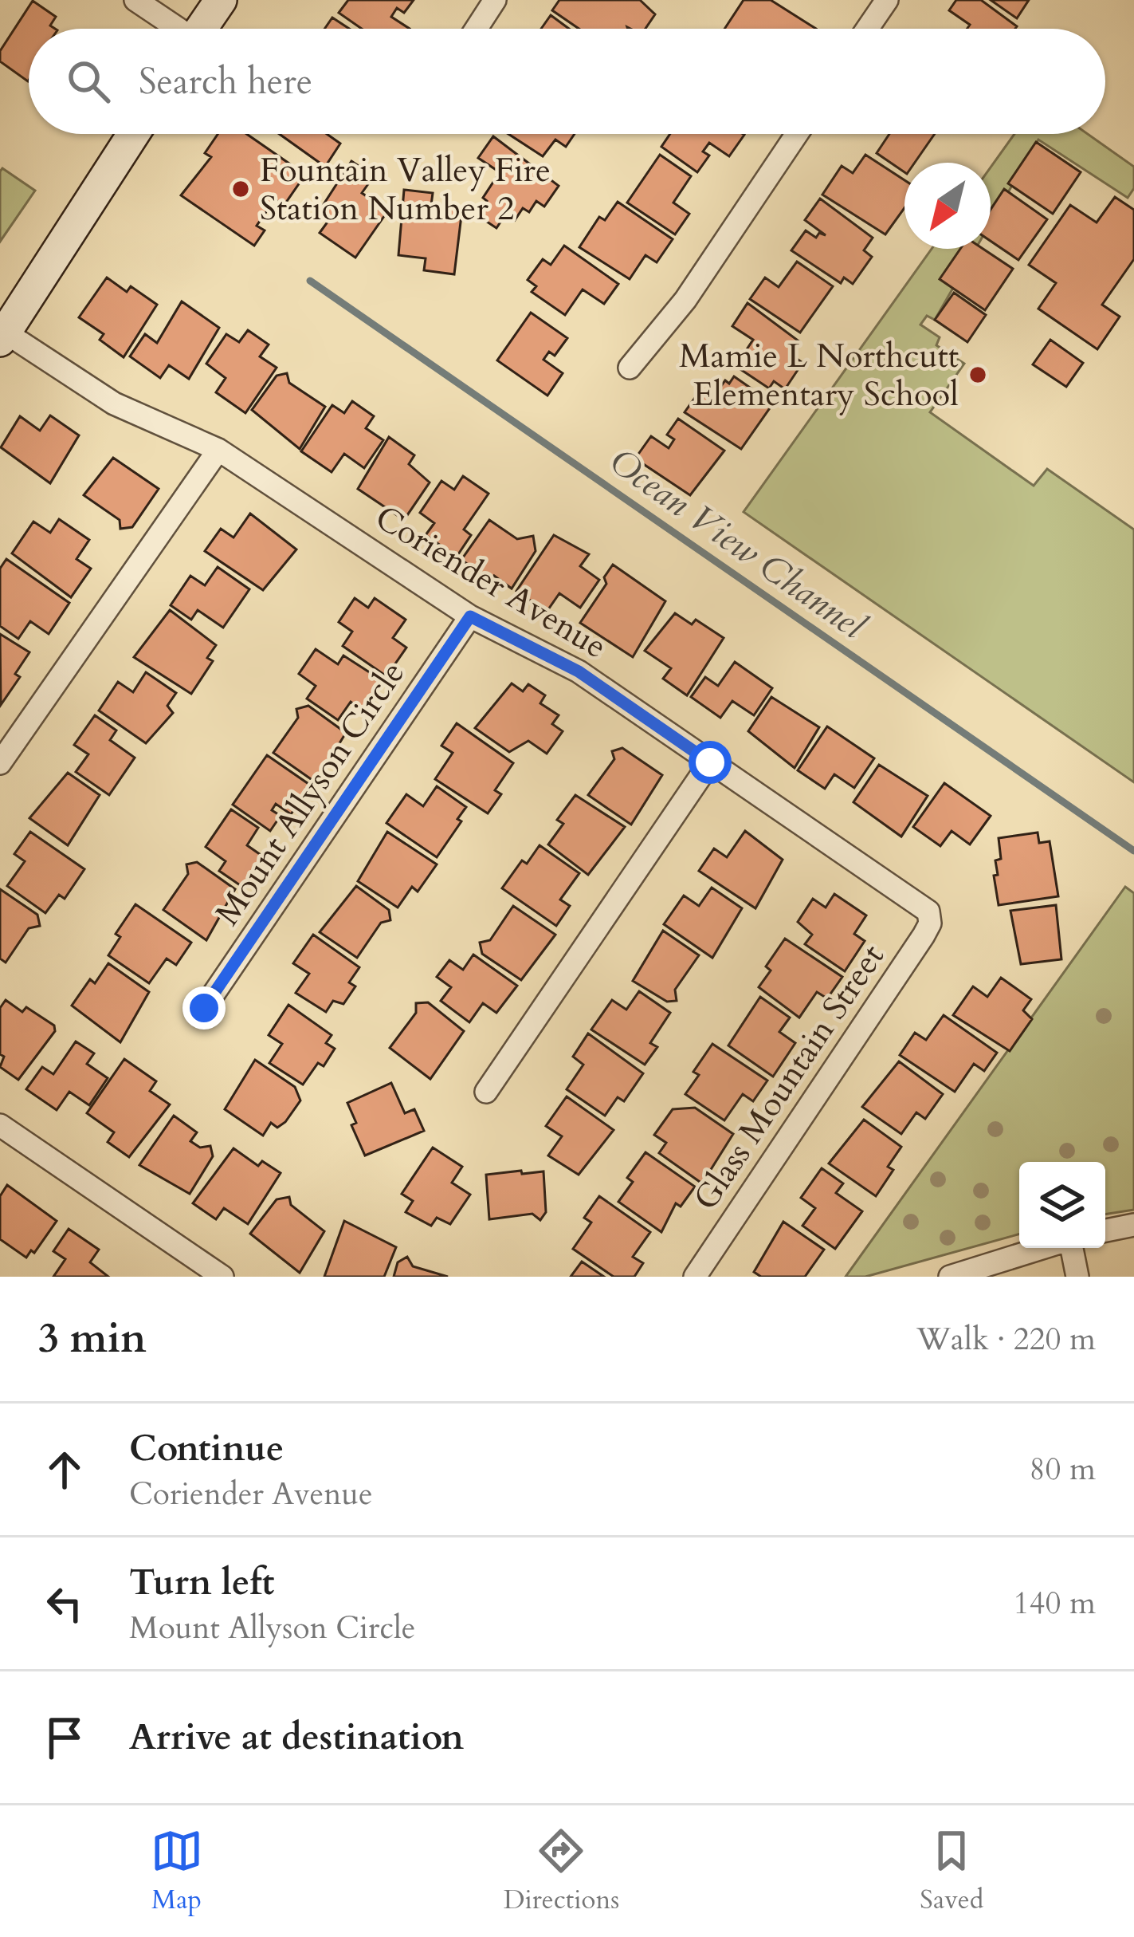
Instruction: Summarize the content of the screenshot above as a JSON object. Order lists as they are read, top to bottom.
{
  "streets": {
    "street": ["Coriender Avenue", "Mount Allyson Circle", "Glass Mountain Street"]
  },
  "crossings": [
    ["Coriender Avenue", "Mount Allyson Circle"],
    ["Coriender Avenue", "Glass Mountain Street"]
  ],
  "water": ["Ocean View Channel"],
  "places": ["Fountain Valley Fire Station Number 2", "Mamie L Northcutt Elementary School"],
  "north": "bottom left",
  "page": {
    "search": "Search here",
    "heading": ["3 min", "Walk · 220 m"],
    "list": [
      ["Continue", "Coriender Avenue", "80 m"],
      ["Turn left", "Mount Allyson Circle", "140 m"],
      "Arrive at destination"
    ],
    "nav": ["Map", "Directions", "Saved"]
  }
}
